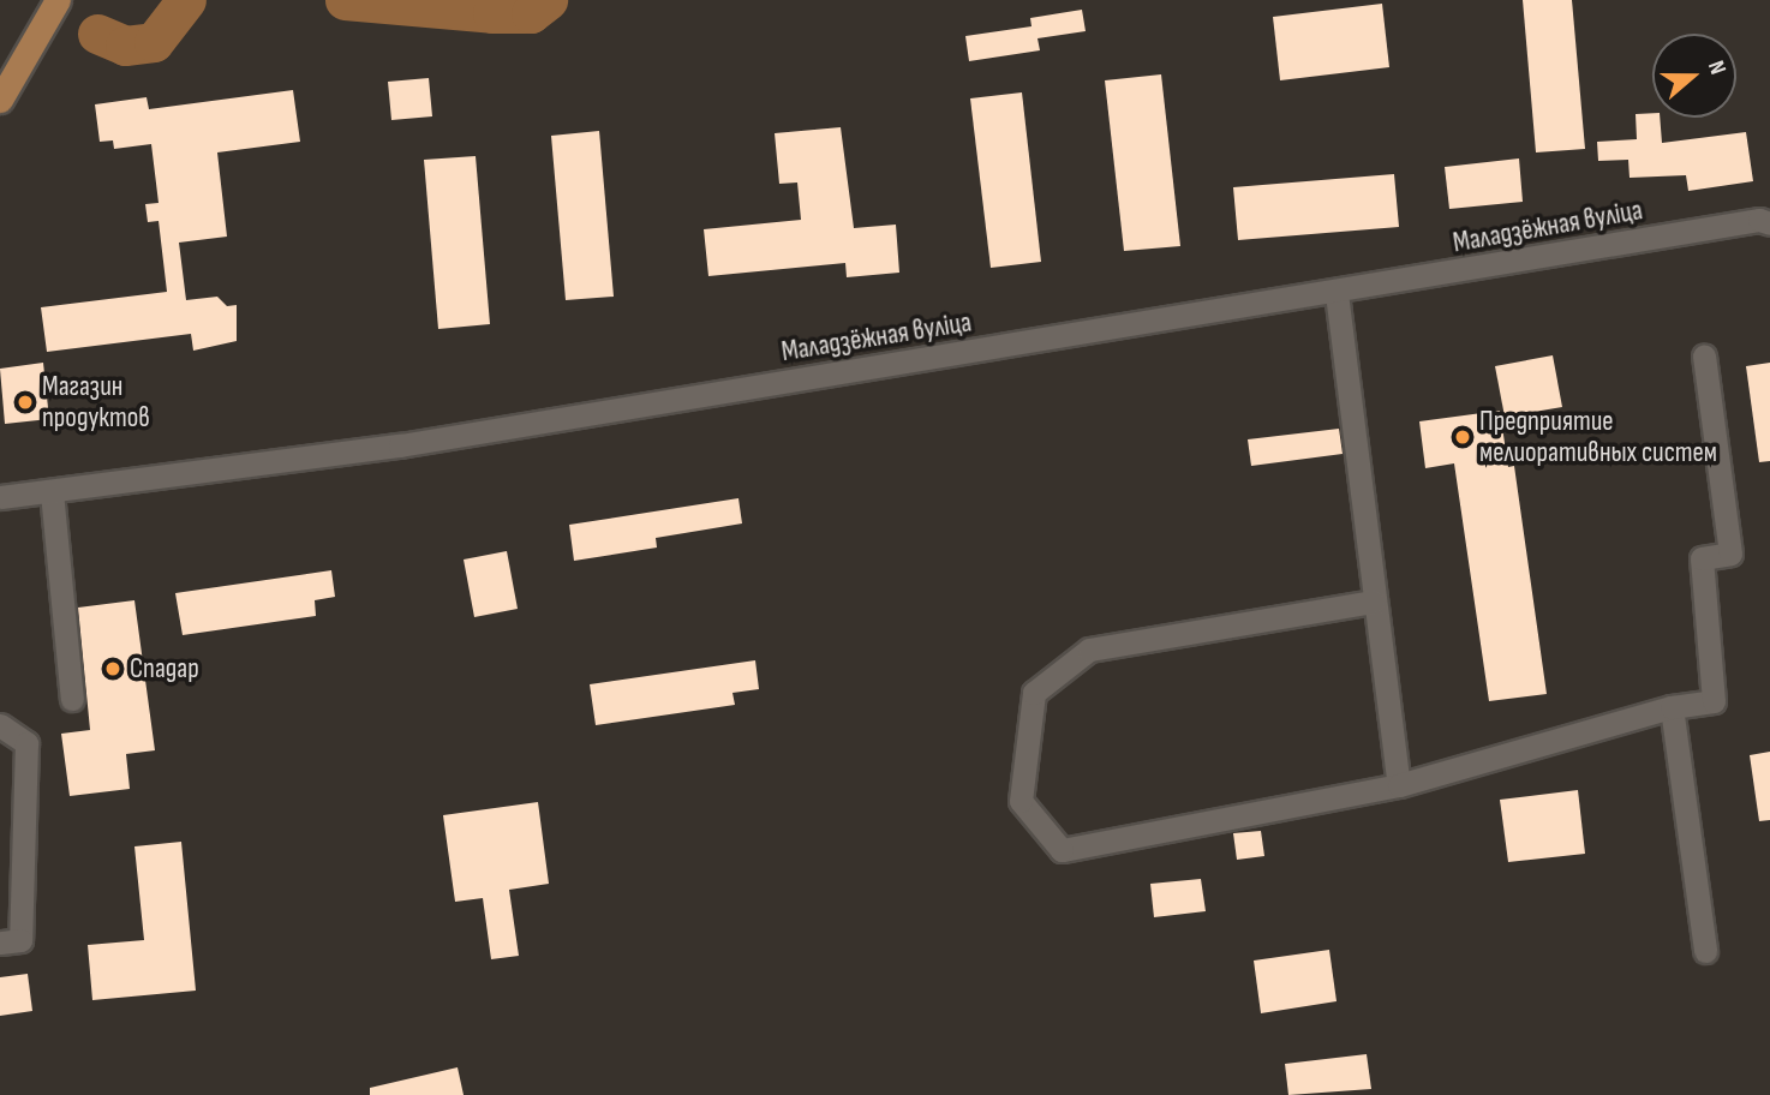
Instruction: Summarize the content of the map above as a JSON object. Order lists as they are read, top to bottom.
{
  "streets": {
    "street": ["Маладзёжная вуліца"]
  },
  "places": ["Магазин продуктов", "Предприятие мелиоративных систем", "Спадар"],
  "north": "right"
}
